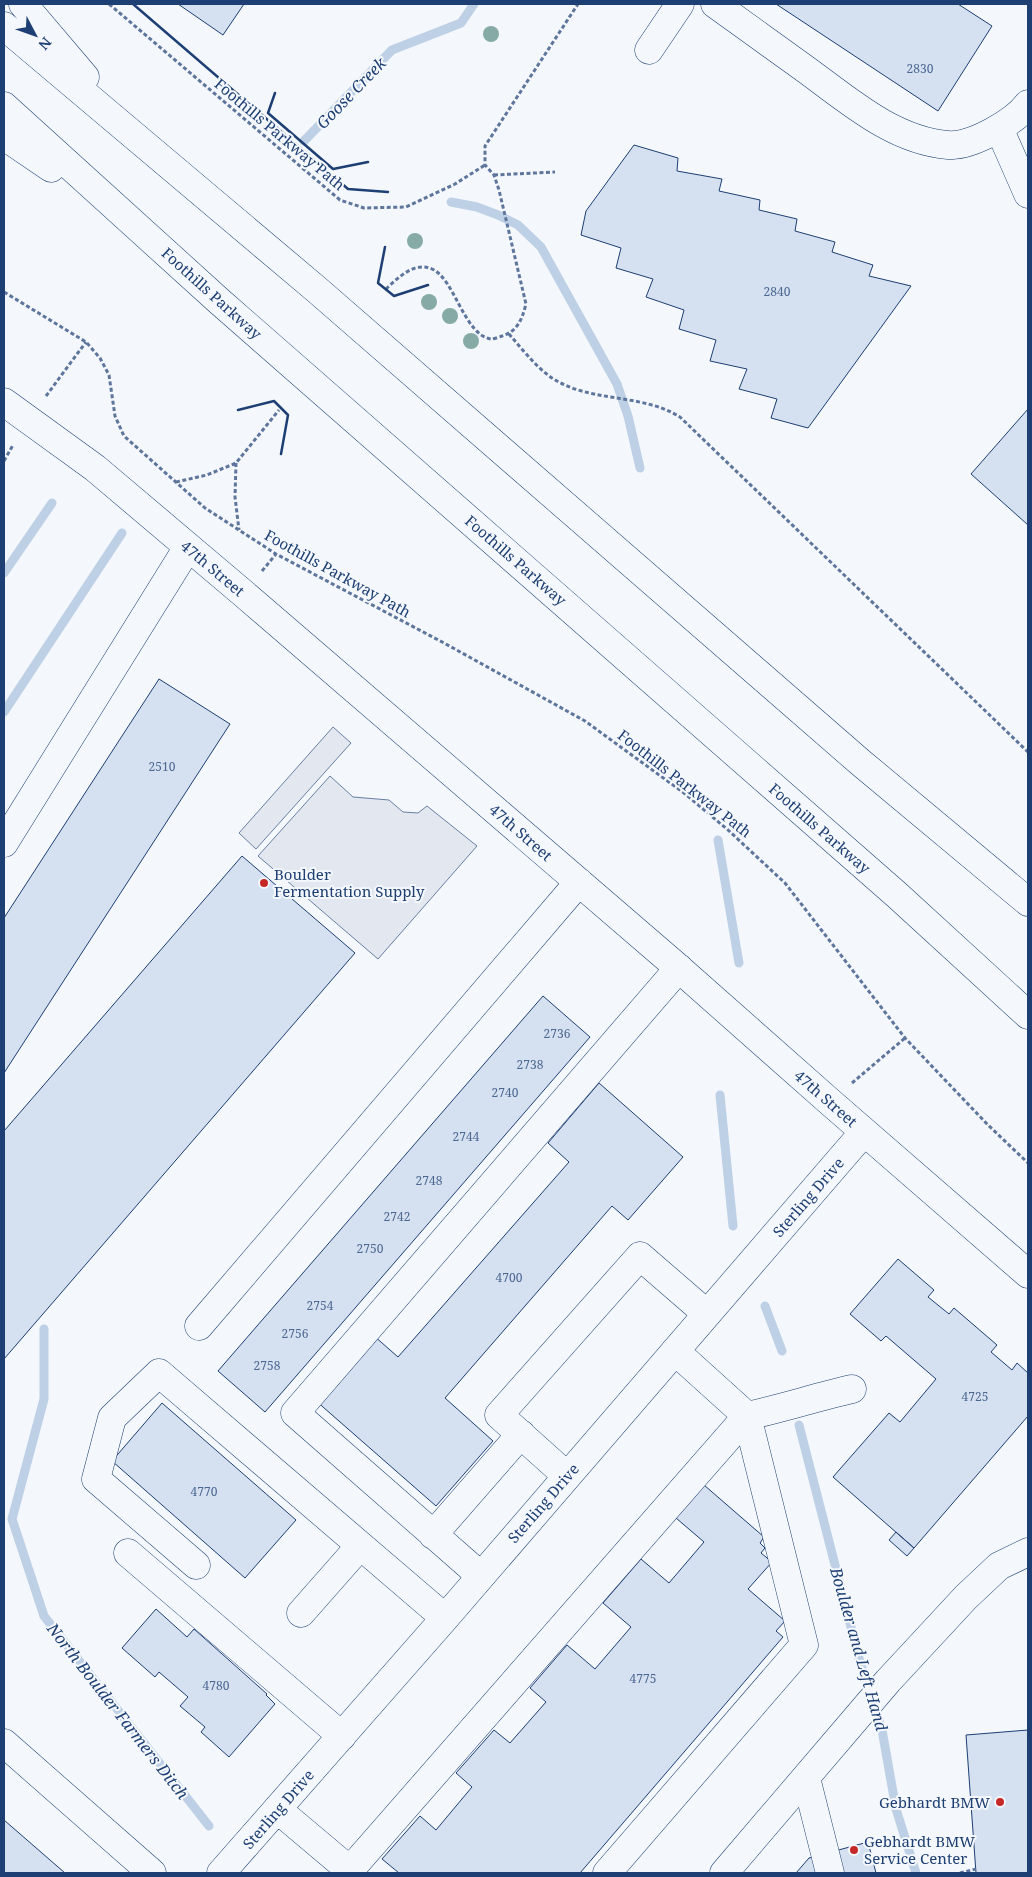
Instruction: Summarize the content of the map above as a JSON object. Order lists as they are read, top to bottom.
{
  "streets": {
    "main road": ["Foothills Parkway", "47th Street", "Sterling Drive"],
    "path": ["Foothills Parkway Path"]
  },
  "crossings": [
    ["47th Street", "Sterling Drive"]
  ],
  "water": ["Goose Creek", "Boulder and Left Hand", "North Boulder Farmers Ditch"],
  "places": ["Boulder Fermentation Supply", "Gebhardt BMW", "Gebhardt BMW Service Center"],
  "house_numbers": [
    "2830",
    "2840",
    "2510",
    "2736",
    "2738",
    "2740",
    "2744",
    "2748",
    "2742",
    "2750",
    "4700",
    "2754",
    "2756",
    "2758",
    "4725",
    "4770",
    "4775",
    "4780"
  ],
  "north": "bottom right"
}
